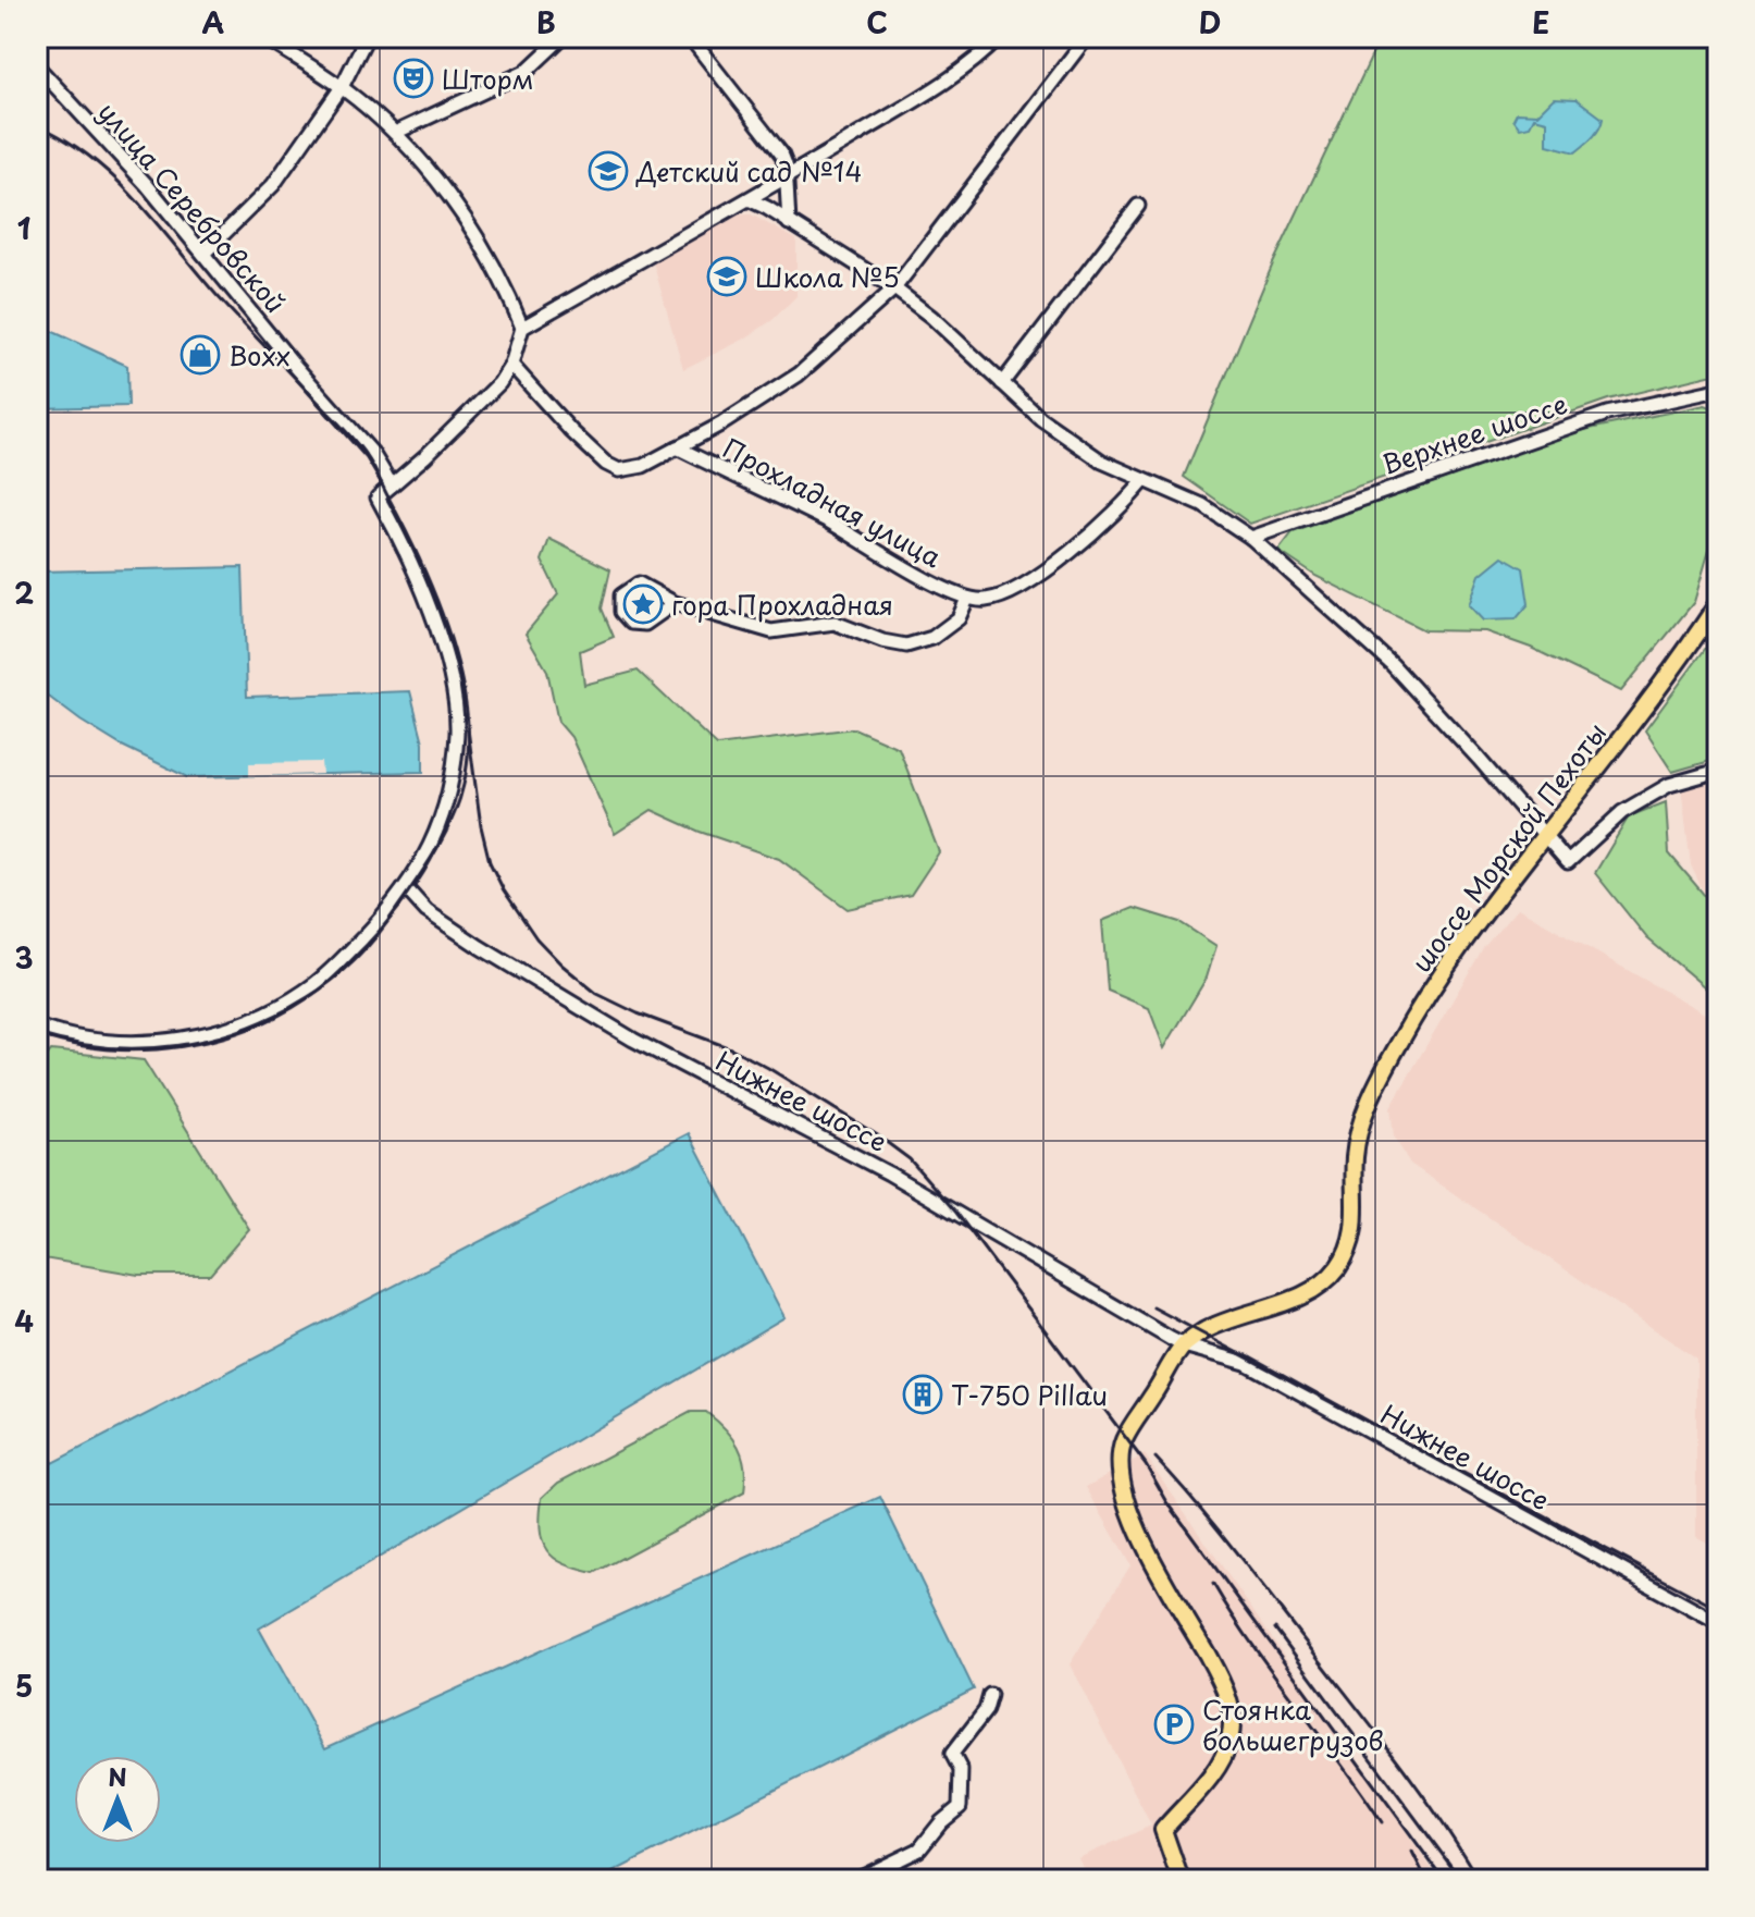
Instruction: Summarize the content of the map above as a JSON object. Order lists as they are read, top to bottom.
{
  "streets": {
    "main road": ["шоссе Морской Пехоты"],
    "street": [
      "улица Серебровской",
      "Верхнее шоссе",
      "Прохладная улица",
      "Нижнее шоссе"
    ]
  },
  "crossings": [
    ["шоссе Морской Пехоты", "Нижнее шоссе"]
  ],
  "places": {
    "theatre": ["Шторм"],
    "school or university": ["Детский сад №14", "Школа №5"],
    "shop": ["Boxx"],
    "place": ["гора Прохладная"],
    "building": ["T-750 Pillau"],
    "parking": ["Стоянка большегрузов"]
  },
  "north": "top",
  "grid": {
    "columns": [
      "A",
      "B",
      "C",
      "D",
      "E"
    ],
    "rows": [
      "1",
      "2",
      "3",
      "4",
      "5"
    ]
  }
}
